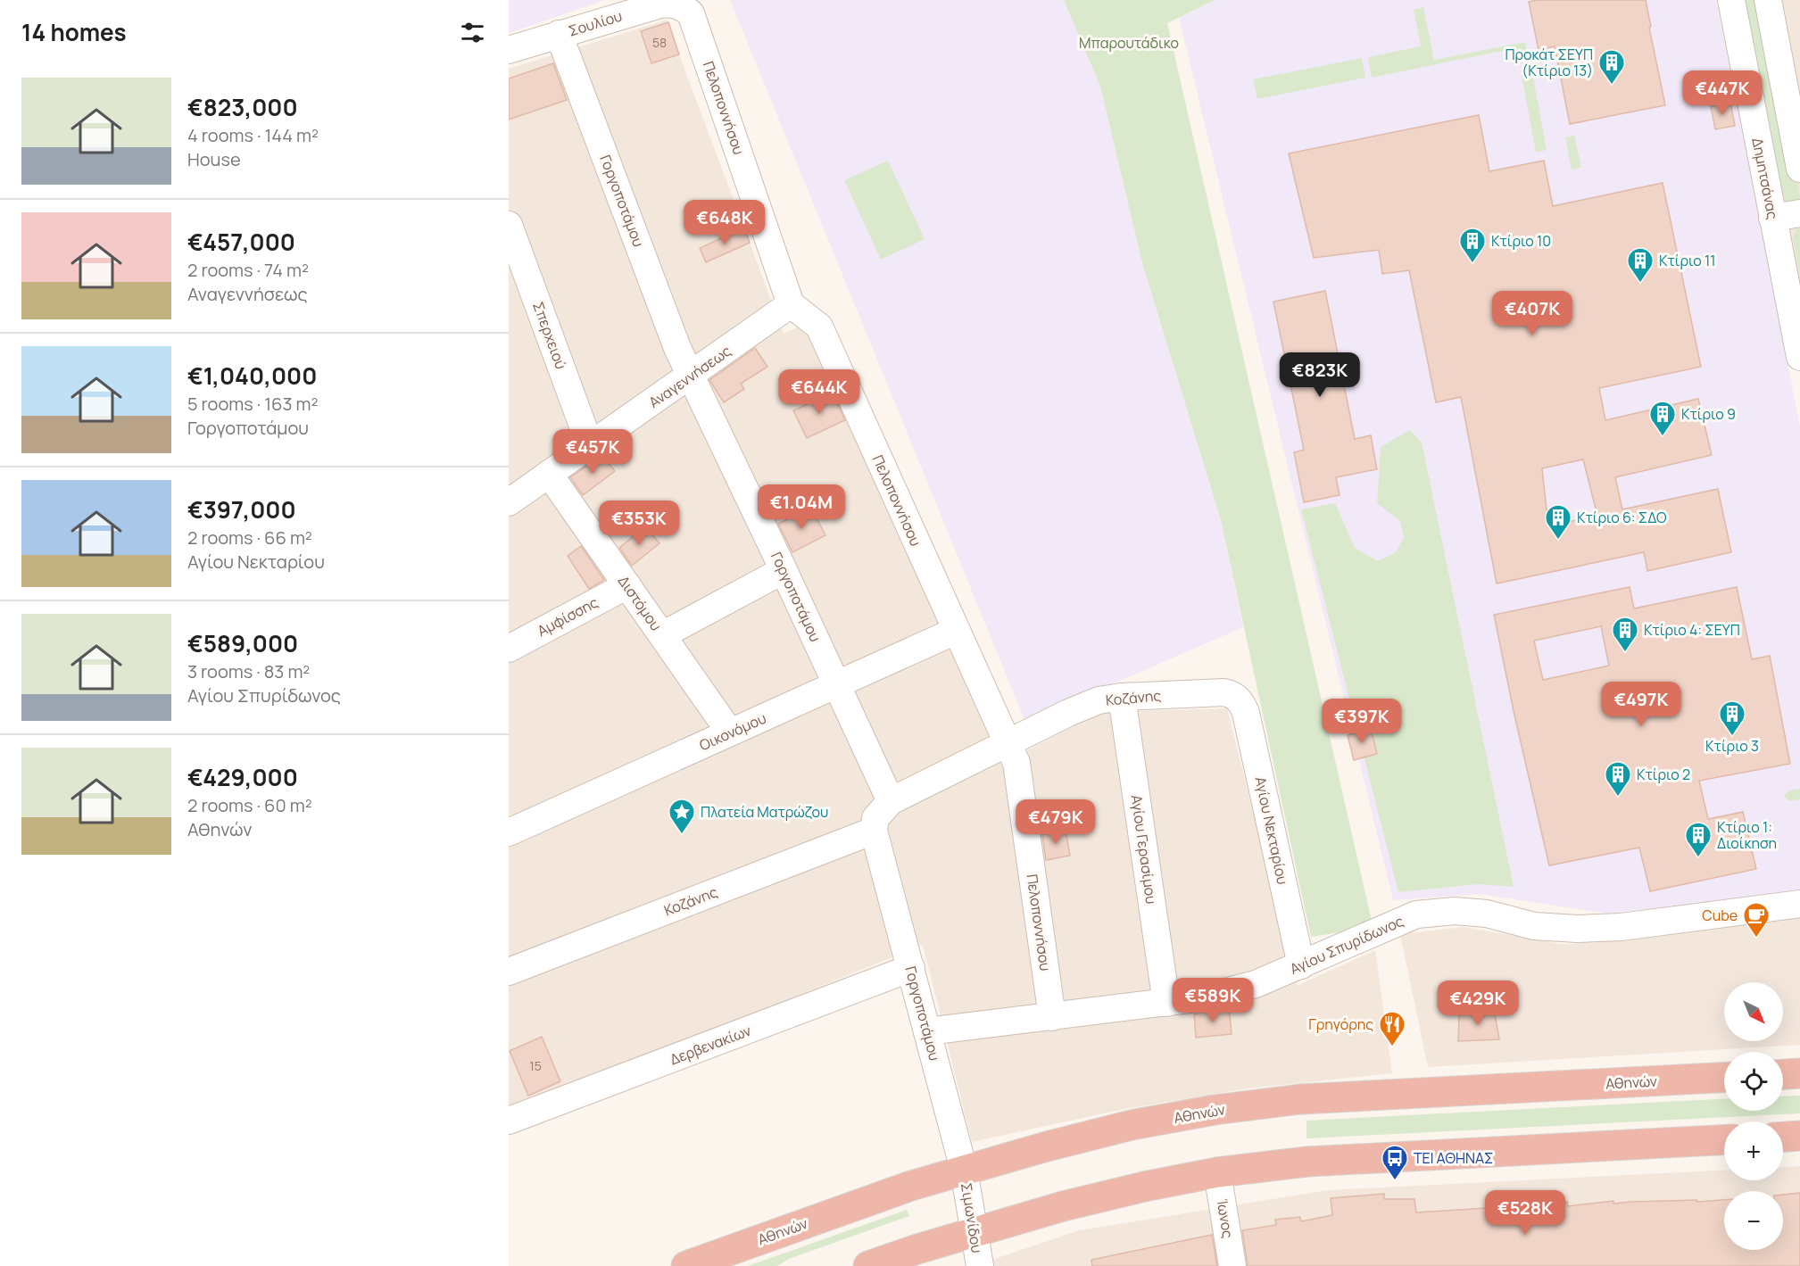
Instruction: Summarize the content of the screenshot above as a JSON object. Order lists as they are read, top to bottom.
{
  "streets": {
    "highway": ["Αθηνών"],
    "street": [
      "Σουλίου",
      "Πελοποννήσου",
      "Δημητσάνας",
      "Γοργοποτάμου",
      "Σπερχειού",
      "Αναγεννήσεως",
      "Διστόμου",
      "Αμφίσσης",
      "Κοζάνης",
      "Οικονόμου",
      "Αγίου Νεκταρίου",
      "Αγίου Γερασίμου",
      "Αγίου Σπυρίδωνος",
      "Δερβενακίων",
      "Σιμωνίδου",
      "Ίωνος"
    ]
  },
  "crossings": [
    ["Σουλίου", "Πελοποννήσου"],
    ["Σουλίου", "Γοργοποτάμου"],
    ["Πελοποννήσου", "Αναγεννήσεως"],
    ["Πελοποννήσου", "Κοζάνης"],
    ["Πελοποννήσου", "Οικονόμου"],
    ["Πελοποννήσου", "Αγίου Σπυρίδωνος"],
    ["Γοργοποτάμου", "Αναγεννήσεως"],
    ["Γοργοποτάμου", "Κοζάνης"],
    ["Γοργοποτάμου", "Οικονόμου"],
    ["Γοργοποτάμου", "Αγίου Σπυρίδωνος"],
    ["Γοργοποτάμου", "Δερβενακίων"],
    ["Γοργοποτάμου", "Αθηνών"],
    ["Γοργοποτάμου", "Σιμωνίδου"],
    ["Σπερχειού", "Αναγεννήσεως"],
    ["Αναγεννήσεως", "Διστόμου"],
    ["Διστόμου", "Αμφίσσης"],
    ["Διστόμου", "Οικονόμου"],
    ["Κοζάνης", "Αγίου Νεκταρίου"],
    ["Κοζάνης", "Αγίου Γερασίμου"],
    ["Αγίου Νεκταρίου", "Αγίου Σπυρίδωνος"],
    ["Αγίου Γερασίμου", "Αγίου Σπυρίδωνος"],
    ["Αθηνών", "Σιμωνίδου"]
  ],
  "parks": ["Μπαρουτάδικο"],
  "places": {
    "building": [
      "Προκάτ ΣΕΥΠ (Κτίριο 13)",
      "Κτίριο 10",
      "Κτίριο 11",
      "Κτίριο 9",
      "Κτίριο 6: ΣΔΟ",
      "Κτίριο 4: ΣΕΥΠ",
      "Κτίριο 3",
      "Κτίριο 2",
      "Κτίριο 1: Διοίκηση"
    ],
    "place": ["Πλατεία Ματρώζου"],
    "cafe": ["Cube"],
    "restaurant": ["Γρηγόρης"],
    "bus stop": ["ΤΕΙ ΑΘΗΝΑΣ"]
  },
  "house_numbers": ["58", "15"],
  "north": "bottom right",
  "page": {
    "heading": "14 homes",
    "list": [
      {
        "name": "€823,000",
        "note": "4 rooms · 144 m² · House"
      },
      {
        "name": "€457,000",
        "note": "2 rooms · 74 m² · Αναγεννήσεως"
      },
      {
        "name": "€1,040,000",
        "note": "5 rooms · 163 m² · Γοργοποτάμου"
      },
      {
        "name": "€397,000",
        "note": "2 rooms · 66 m² · Αγίου Νεκταρίου"
      },
      {
        "name": "€589,000",
        "note": "3 rooms · 83 m² · Αγίου Σπυρίδωνος"
      },
      {
        "name": "€429,000",
        "note": "2 rooms · 60 m² · Αθηνών"
      }
    ],
    "price": [
      "€447K",
      "€648K",
      "€407K",
      "€823K",
      "€644K",
      "€457K",
      "€1.04M",
      "€353K",
      "€497K",
      "€397K",
      "€479K",
      "€589K",
      "€429K",
      "€528K"
    ],
    "map_buttons": ["+", "−"]
  }
}
